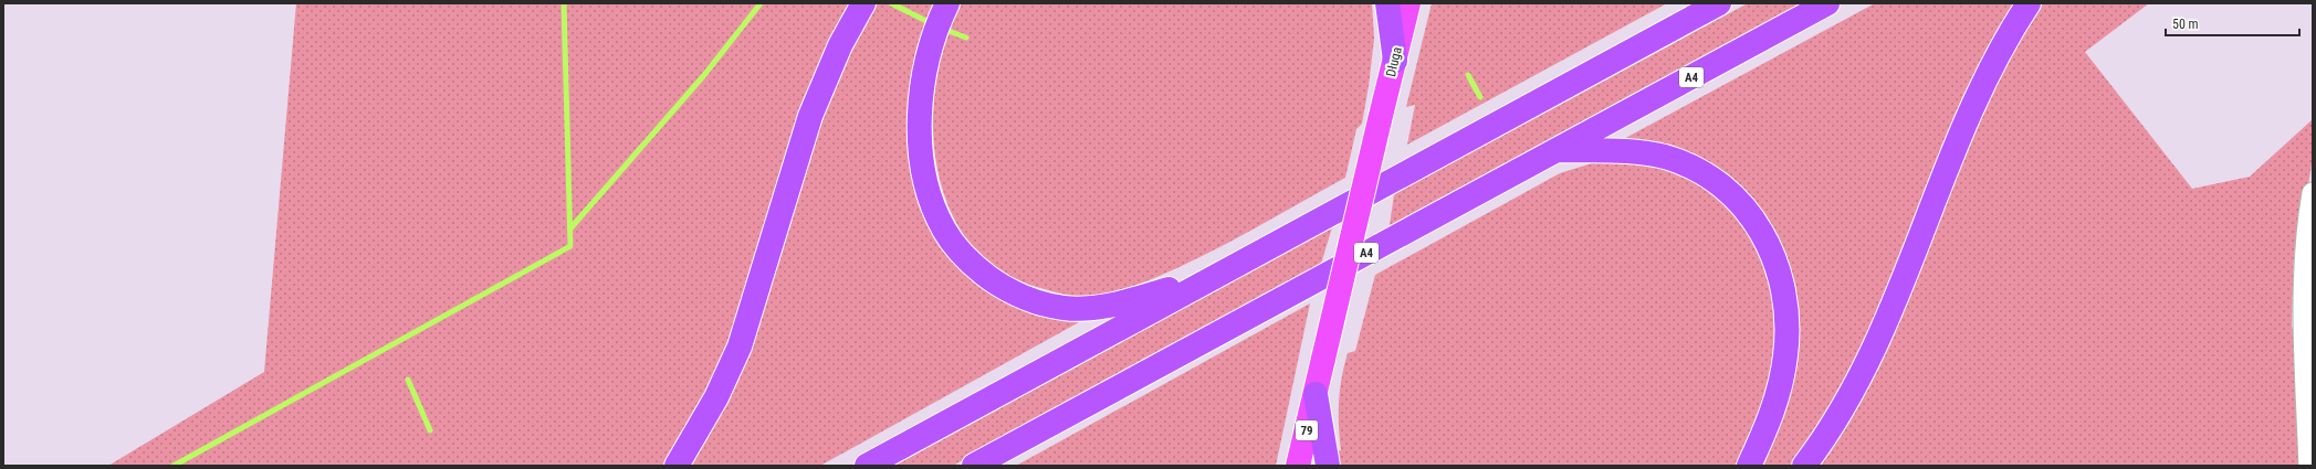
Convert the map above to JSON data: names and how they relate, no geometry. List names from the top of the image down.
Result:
{
  "streets": {
    "highway": ["A4"],
    "main road": ["Długa", "79"]
  },
  "crossings": [
    ["Długa", "79"]
  ],
  "scale_bar": "50 m"
}
